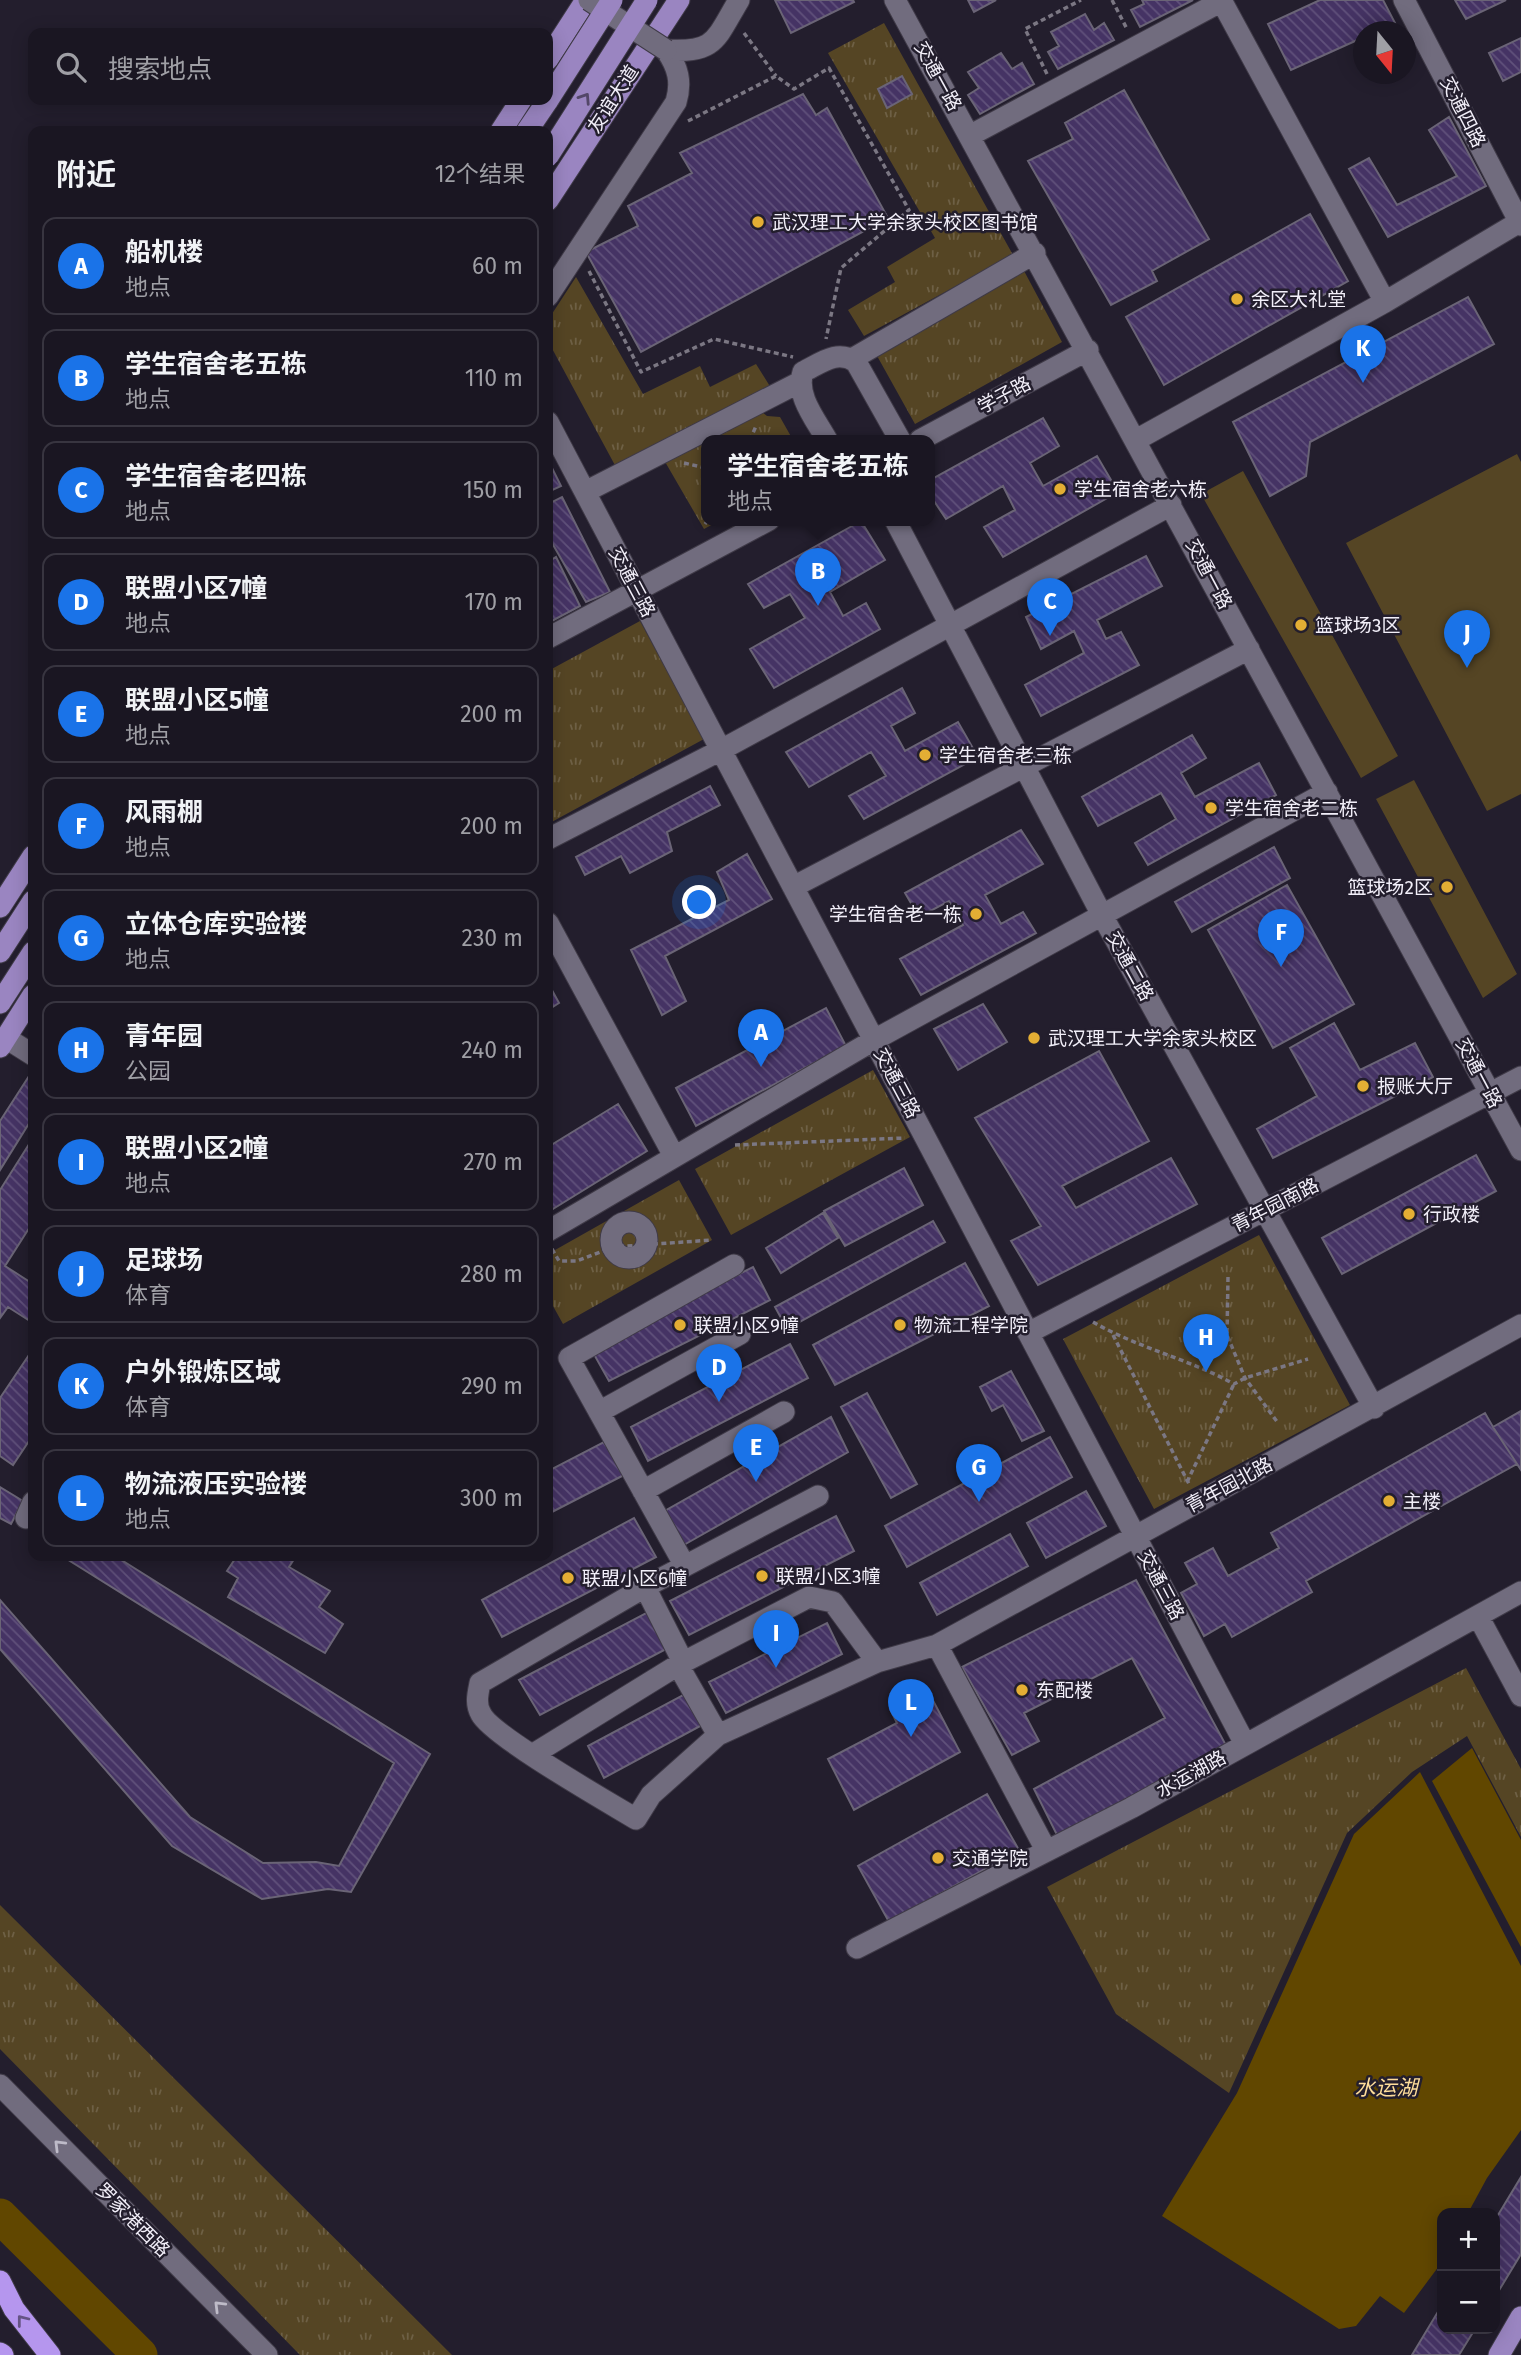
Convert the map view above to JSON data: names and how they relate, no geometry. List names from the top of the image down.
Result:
{
  "streets": {
    "main road": ["友谊大道"],
    "street": [
      "交通一路",
      "交通四路",
      "学子路",
      "交通三路",
      "交通二路",
      "青年园南路",
      "青年园北路",
      "水运湖路",
      "罗家港西路"
    ]
  },
  "crossings": [
    ["交通一路", "学子路"],
    ["交通一路", "青年园南路"],
    ["交通三路", "青年园南路"],
    ["交通三路", "青年园北路"],
    ["交通三路", "水运湖路"],
    ["交通二路", "青年园南路"],
    ["交通二路", "青年园北路"]
  ],
  "one_way": ["罗家港西路"],
  "water": ["水运湖"],
  "places": [
    "武汉理工大学余家头校区图书馆",
    "余区大礼堂",
    "学生宿舍老六栋",
    "篮球场3区",
    "学生宿舍老三栋",
    "学生宿舍老二栋",
    "篮球场2区",
    "学生宿舍老一栋",
    "武汉理工大学余家头校区",
    "报账大厅",
    "行政楼",
    "联盟小区9幢",
    "物流工程学院",
    "主楼",
    "联盟小区3幢",
    "联盟小区6幢",
    "东配楼",
    "交通学院"
  ],
  "north": "bottom",
  "page": {
    "search": "搜索地点",
    "heading": ["附近", "12个结果"],
    "list": [
      {
        "mark": "A",
        "name": "船机楼",
        "note": "地点",
        "value": "60 m"
      },
      {
        "mark": "B",
        "name": "学生宿舍老五栋",
        "note": "地点",
        "value": "110 m"
      },
      {
        "mark": "C",
        "name": "学生宿舍老四栋",
        "note": "地点",
        "value": "150 m"
      },
      {
        "mark": "D",
        "name": "联盟小区7幢",
        "note": "地点",
        "value": "170 m"
      },
      {
        "mark": "E",
        "name": "联盟小区5幢",
        "note": "地点",
        "value": "200 m"
      },
      {
        "mark": "F",
        "name": "风雨棚",
        "note": "地点",
        "value": "200 m"
      },
      {
        "mark": "G",
        "name": "立体仓库实验楼",
        "note": "地点",
        "value": "230 m"
      },
      {
        "mark": "H",
        "name": "青年园",
        "note": "公园",
        "value": "240 m"
      },
      {
        "mark": "I",
        "name": "联盟小区2幢",
        "note": "地点",
        "value": "270 m"
      },
      {
        "mark": "J",
        "name": "足球场",
        "note": "体育",
        "value": "280 m"
      },
      {
        "mark": "K",
        "name": "户外锻炼区域",
        "note": "体育",
        "value": "290 m"
      },
      {
        "mark": "L",
        "name": "物流液压实验楼",
        "note": "地点",
        "value": "300 m"
      }
    ],
    "pins": [
      "K",
      "B",
      "C",
      "J",
      "F",
      "A",
      "H",
      "D",
      "E",
      "G",
      "I",
      "L"
    ],
    "popup": ["学生宿舍老五栋", "地点"],
    "map_buttons": ["+", "−"]
  }
}
